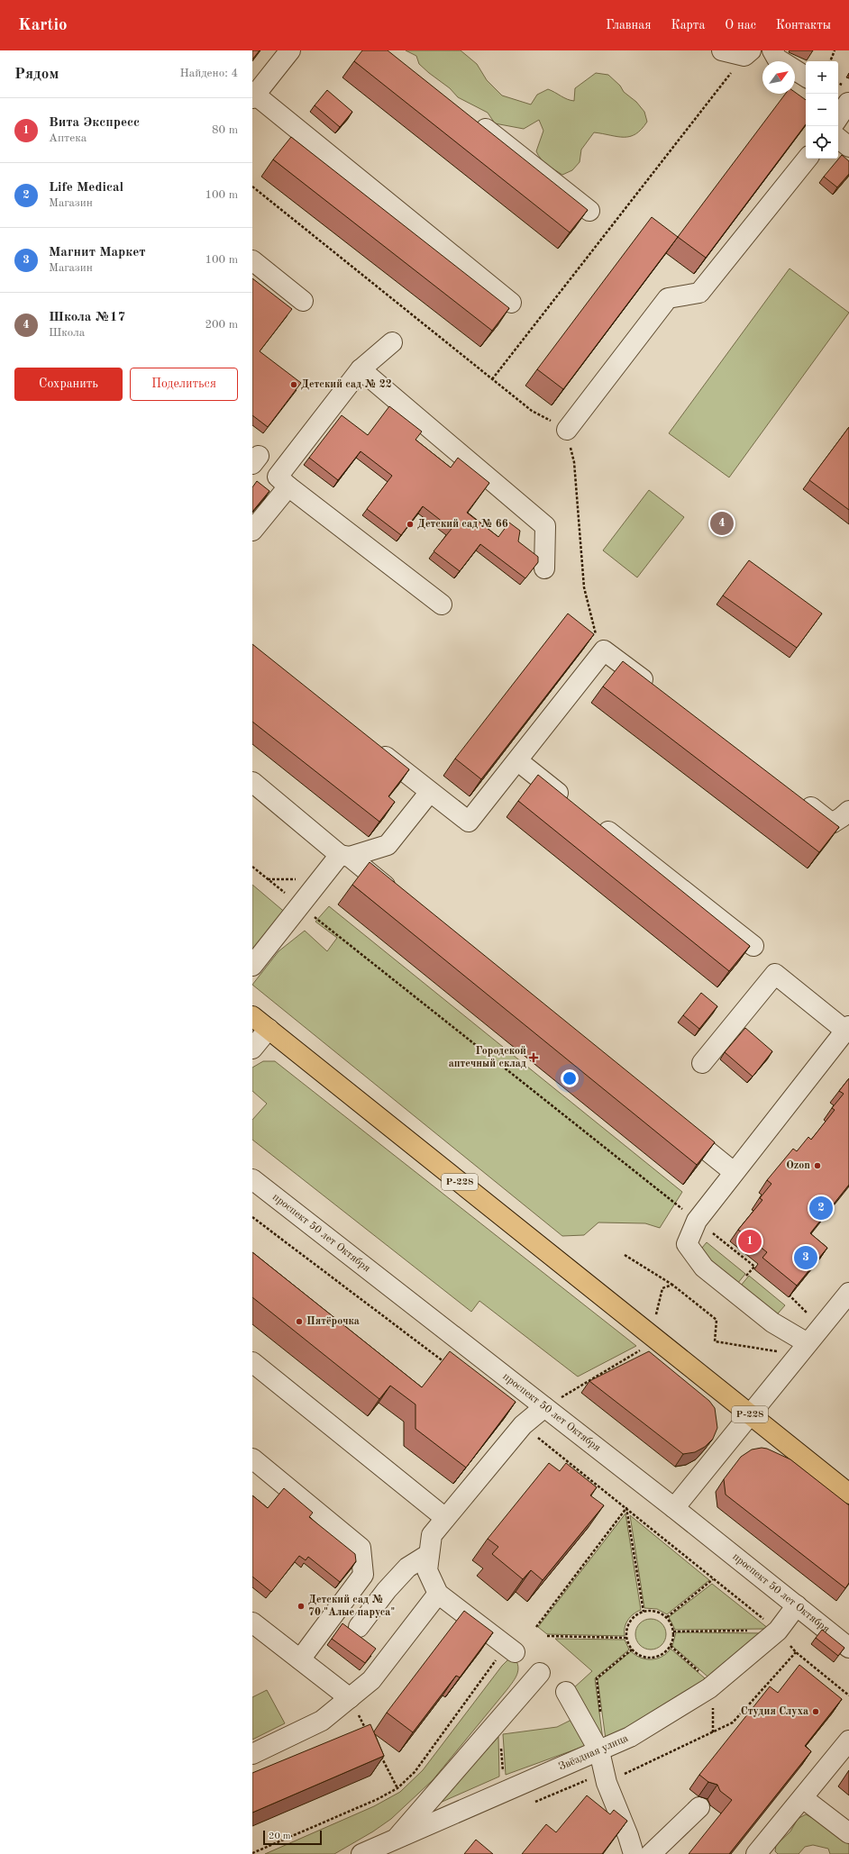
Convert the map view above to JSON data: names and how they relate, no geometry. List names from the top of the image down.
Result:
{
  "streets": {
    "main road": ["Р-228"],
    "street": ["проспект 50 лет Октября", "Звёздная улица"]
  },
  "crossings": [
    ["проспект 50 лет Октября", "Звёздная улица"]
  ],
  "places": {
    "other": [
      "Детский сад № 22",
      "Детский сад № 66",
      "Ozon",
      "Пятёрочка",
      "Детский сад № 70 \"Алые паруса\"",
      "Студия Слуха"
    ],
    "health": ["Городской аптечный склад"]
  },
  "scale_bar": "20 m",
  "north": "top right",
  "page": {
    "header": "Kartio",
    "nav": [
      "Главная",
      "Карта",
      "О нас",
      "Контакты"
    ],
    "heading": ["Рядом", "Найдено: 4"],
    "map_buttons": ["+", "−"],
    "list": [
      {
        "mark": "1",
        "name": "Вита Экспресс",
        "note": "Аптека",
        "value": "80 m"
      },
      {
        "mark": "2",
        "name": "Life Medical",
        "note": "Магазин",
        "value": "100 m"
      },
      {
        "mark": "3",
        "name": "Магнит Маркет",
        "note": "Магазин",
        "value": "100 m"
      },
      {
        "mark": "4",
        "name": "Школа №17",
        "note": "Школа",
        "value": "200 m"
      }
    ],
    "buttons": ["Сохранить", "Поделиться"],
    "pins": [
      "4",
      "2",
      "1",
      "3"
    ],
    "scale": "20 m"
  }
}
